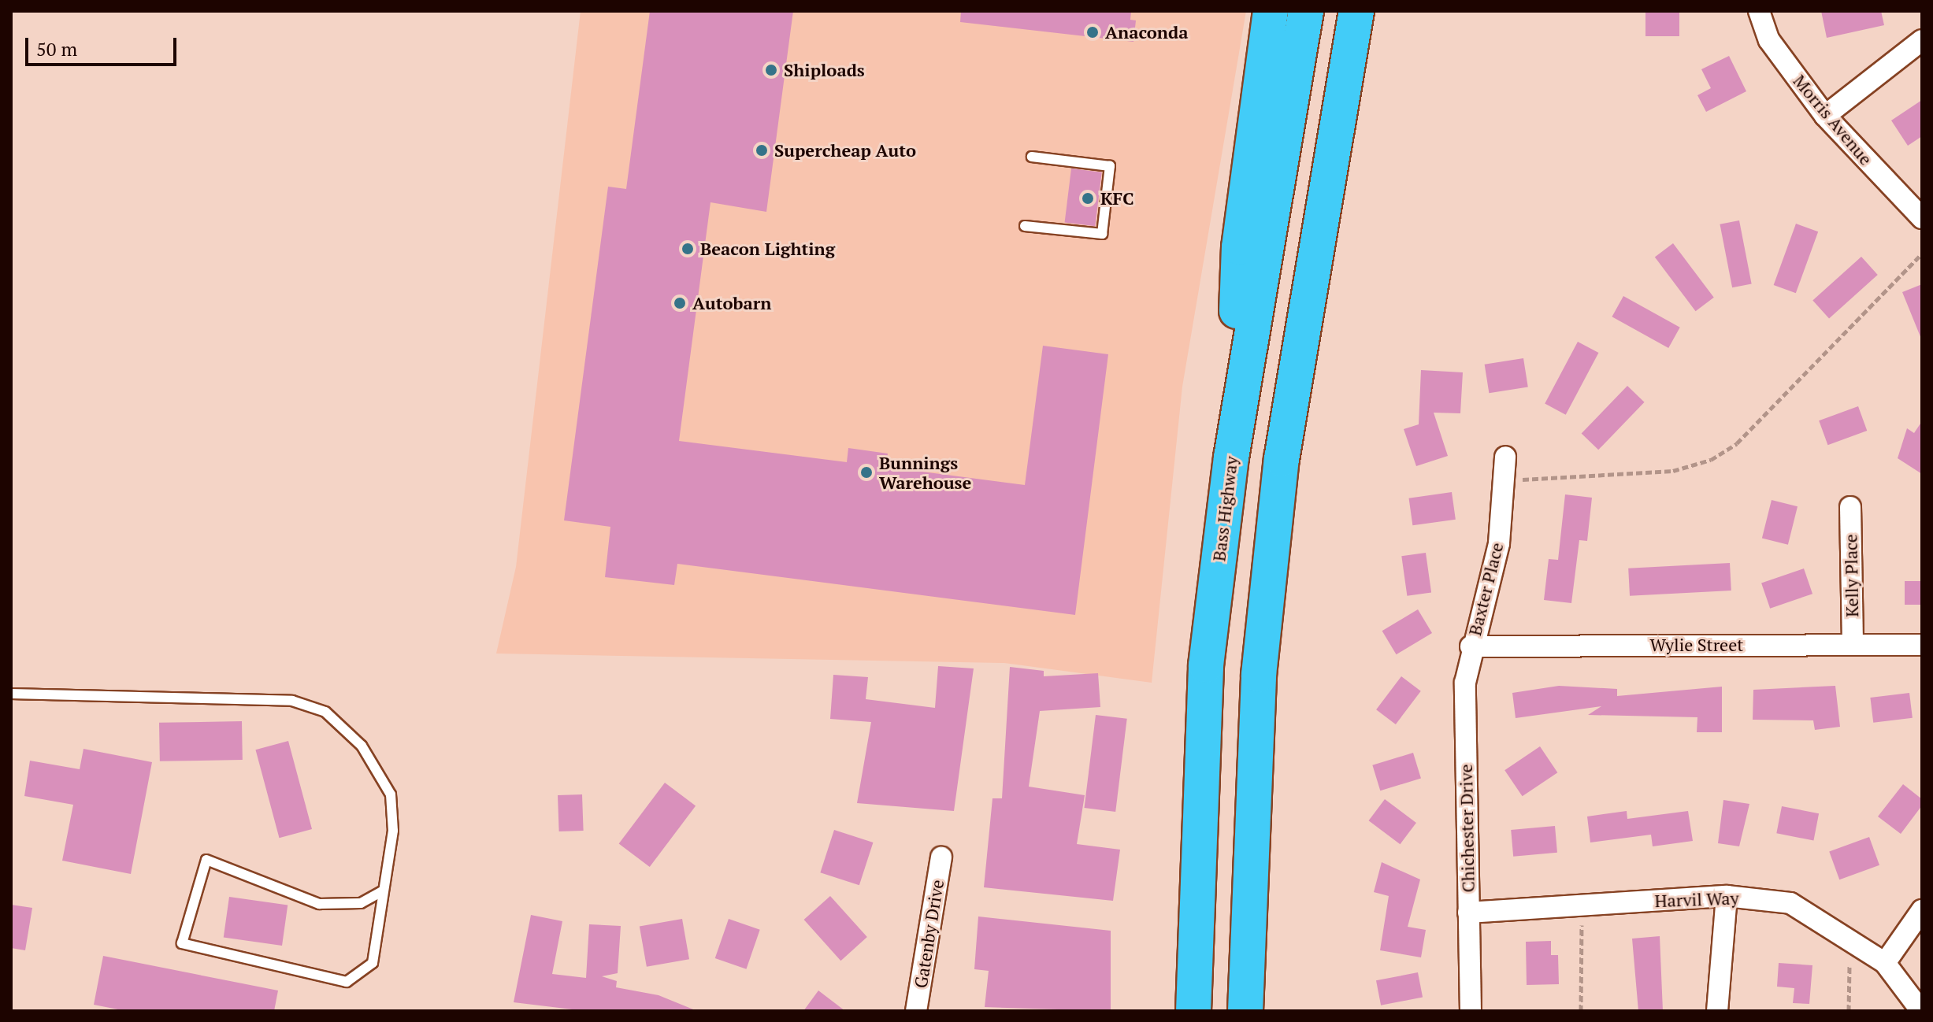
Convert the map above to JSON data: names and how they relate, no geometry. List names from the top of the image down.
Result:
{
  "streets": {
    "highway": ["Bass Highway"],
    "street": [
      "Morris Avenue",
      "Kelly Place",
      "Baxter Place",
      "Wylie Street",
      "Chichester Drive",
      "Harvil Way",
      "Gatenby Drive"
    ]
  },
  "crossings": [
    ["Kelly Place", "Wylie Street"],
    ["Baxter Place", "Wylie Street"],
    ["Baxter Place", "Chichester Drive"],
    ["Wylie Street", "Chichester Drive"],
    ["Chichester Drive", "Harvil Way"]
  ],
  "places": [
    "Anaconda",
    "Shiploads",
    "Supercheap Auto",
    "KFC",
    "Beacon Lighting",
    "Autobarn",
    "Bunnings Warehouse"
  ],
  "scale_bar": "50 m"
}
